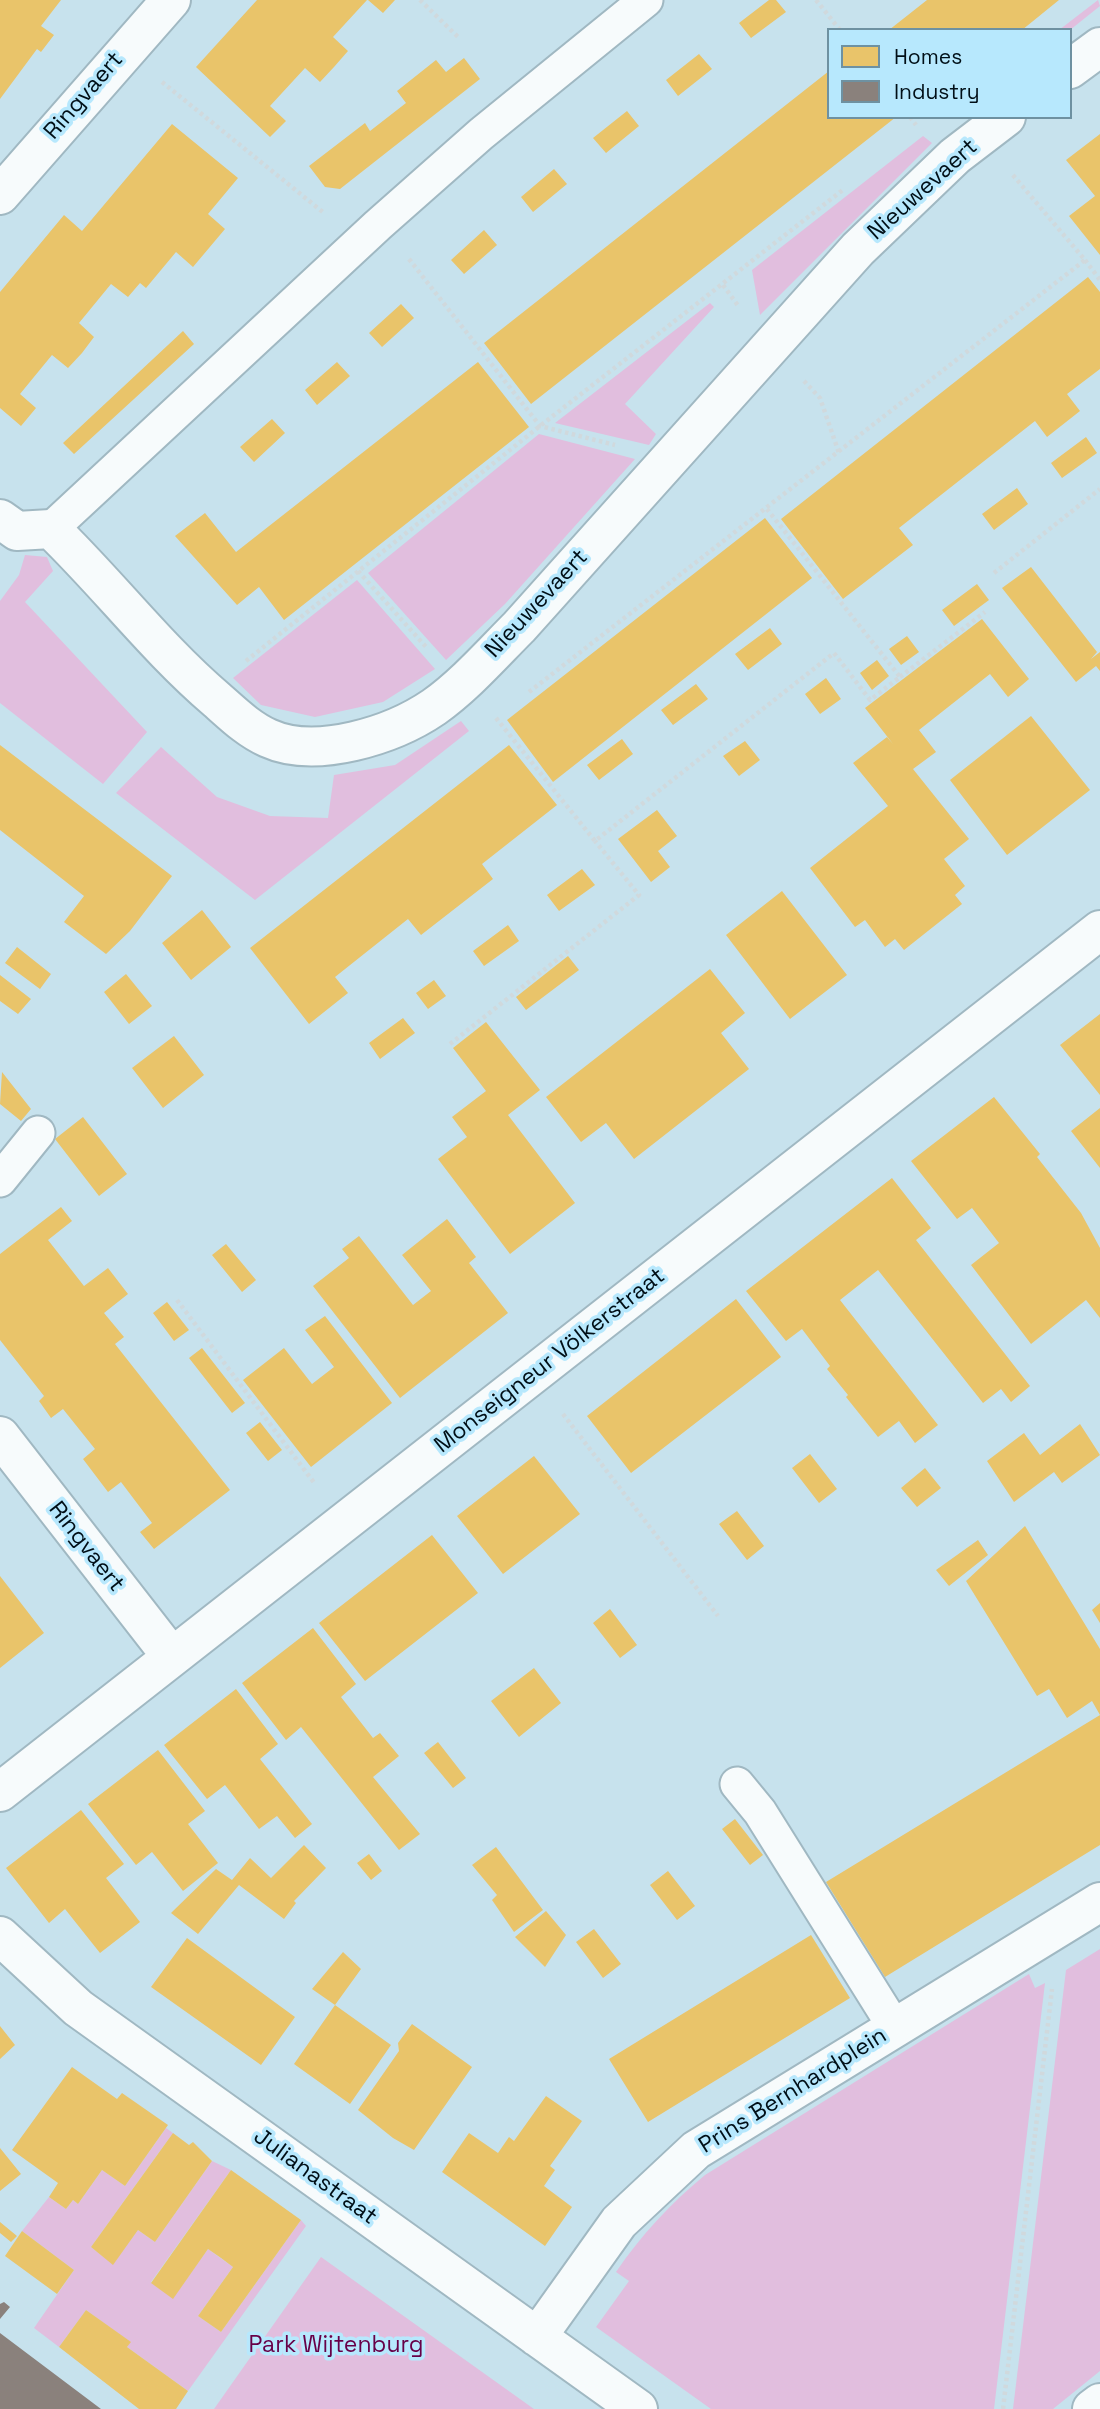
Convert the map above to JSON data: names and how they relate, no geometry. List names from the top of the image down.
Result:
{
  "streets": {
    "street": [
      "Ringvaert",
      "Nieuwevaert",
      "Monseigneur Völkerstraat",
      "Prins Bernhardplein",
      "Julianastraat"
    ]
  },
  "crossings": [
    ["Ringvaert", "Monseigneur Völkerstraat"],
    ["Prins Bernhardplein", "Julianastraat"]
  ],
  "parks": ["Park Wijtenburg"],
  "legend": ["Homes", "Industry"]
}
